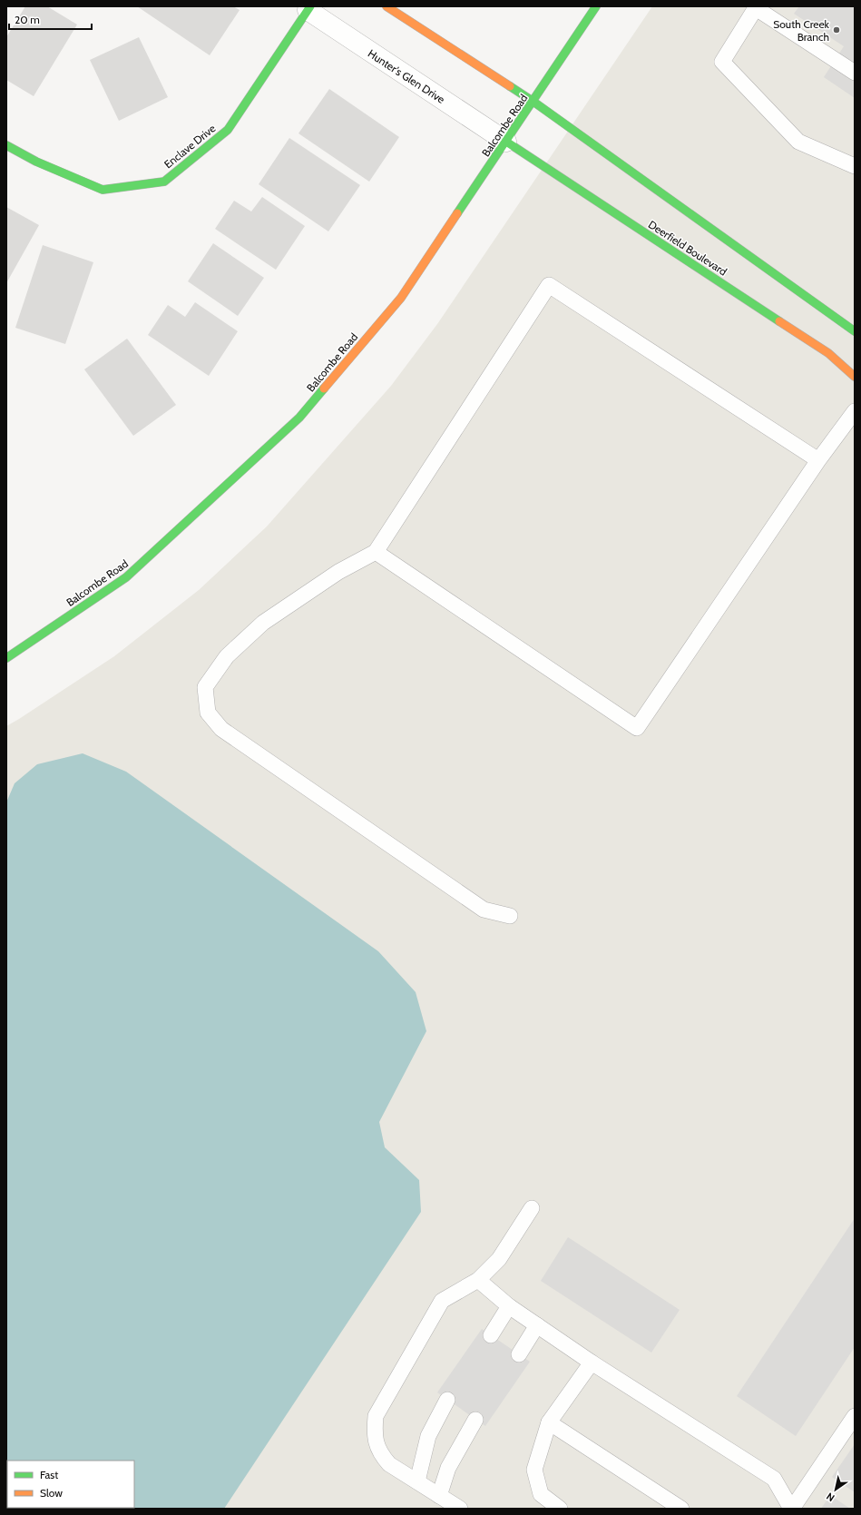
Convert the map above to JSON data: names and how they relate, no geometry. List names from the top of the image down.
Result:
{
  "streets": {
    "street": [
      "Hunter's Glen Drive",
      "Balcombe Road",
      "Enclave Drive",
      "Deerfield Boulevard"
    ]
  },
  "crossings": [
    ["Hunter's Glen Drive", "Balcombe Road"],
    ["Hunter's Glen Drive", "Enclave Drive"],
    ["Hunter's Glen Drive", "Deerfield Boulevard"],
    ["Balcombe Road", "Deerfield Boulevard"]
  ],
  "places": ["South Creek Branch"],
  "legend": ["Fast", "Slow"],
  "scale_bar": "20 m",
  "north": "bottom left"
}
